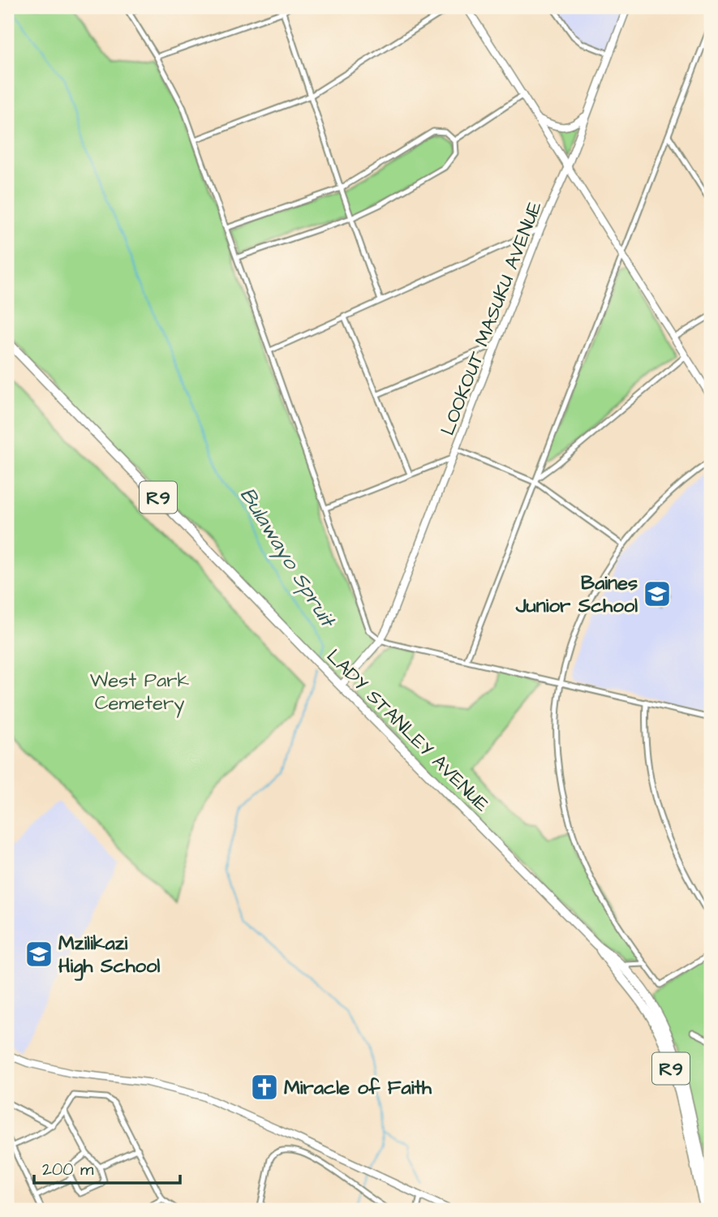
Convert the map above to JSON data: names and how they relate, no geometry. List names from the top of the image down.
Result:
{
  "streets": {
    "highway": ["R9", "LADY STANLEY AVENUE"],
    "street": ["LOOKOUT MASUKU AVENUE"]
  },
  "crossings": [
    ["LOOKOUT MASUKU AVENUE", "LADY STANLEY AVENUE"]
  ],
  "water": ["Bulawayo Spruit"],
  "parks": ["West Park Cemetery"],
  "places": {
    "school or university": ["Baines Junior School", "Mzilikazi High School"],
    "church": ["Miracle of Faith"]
  },
  "scale_bar": "200 m"
}
